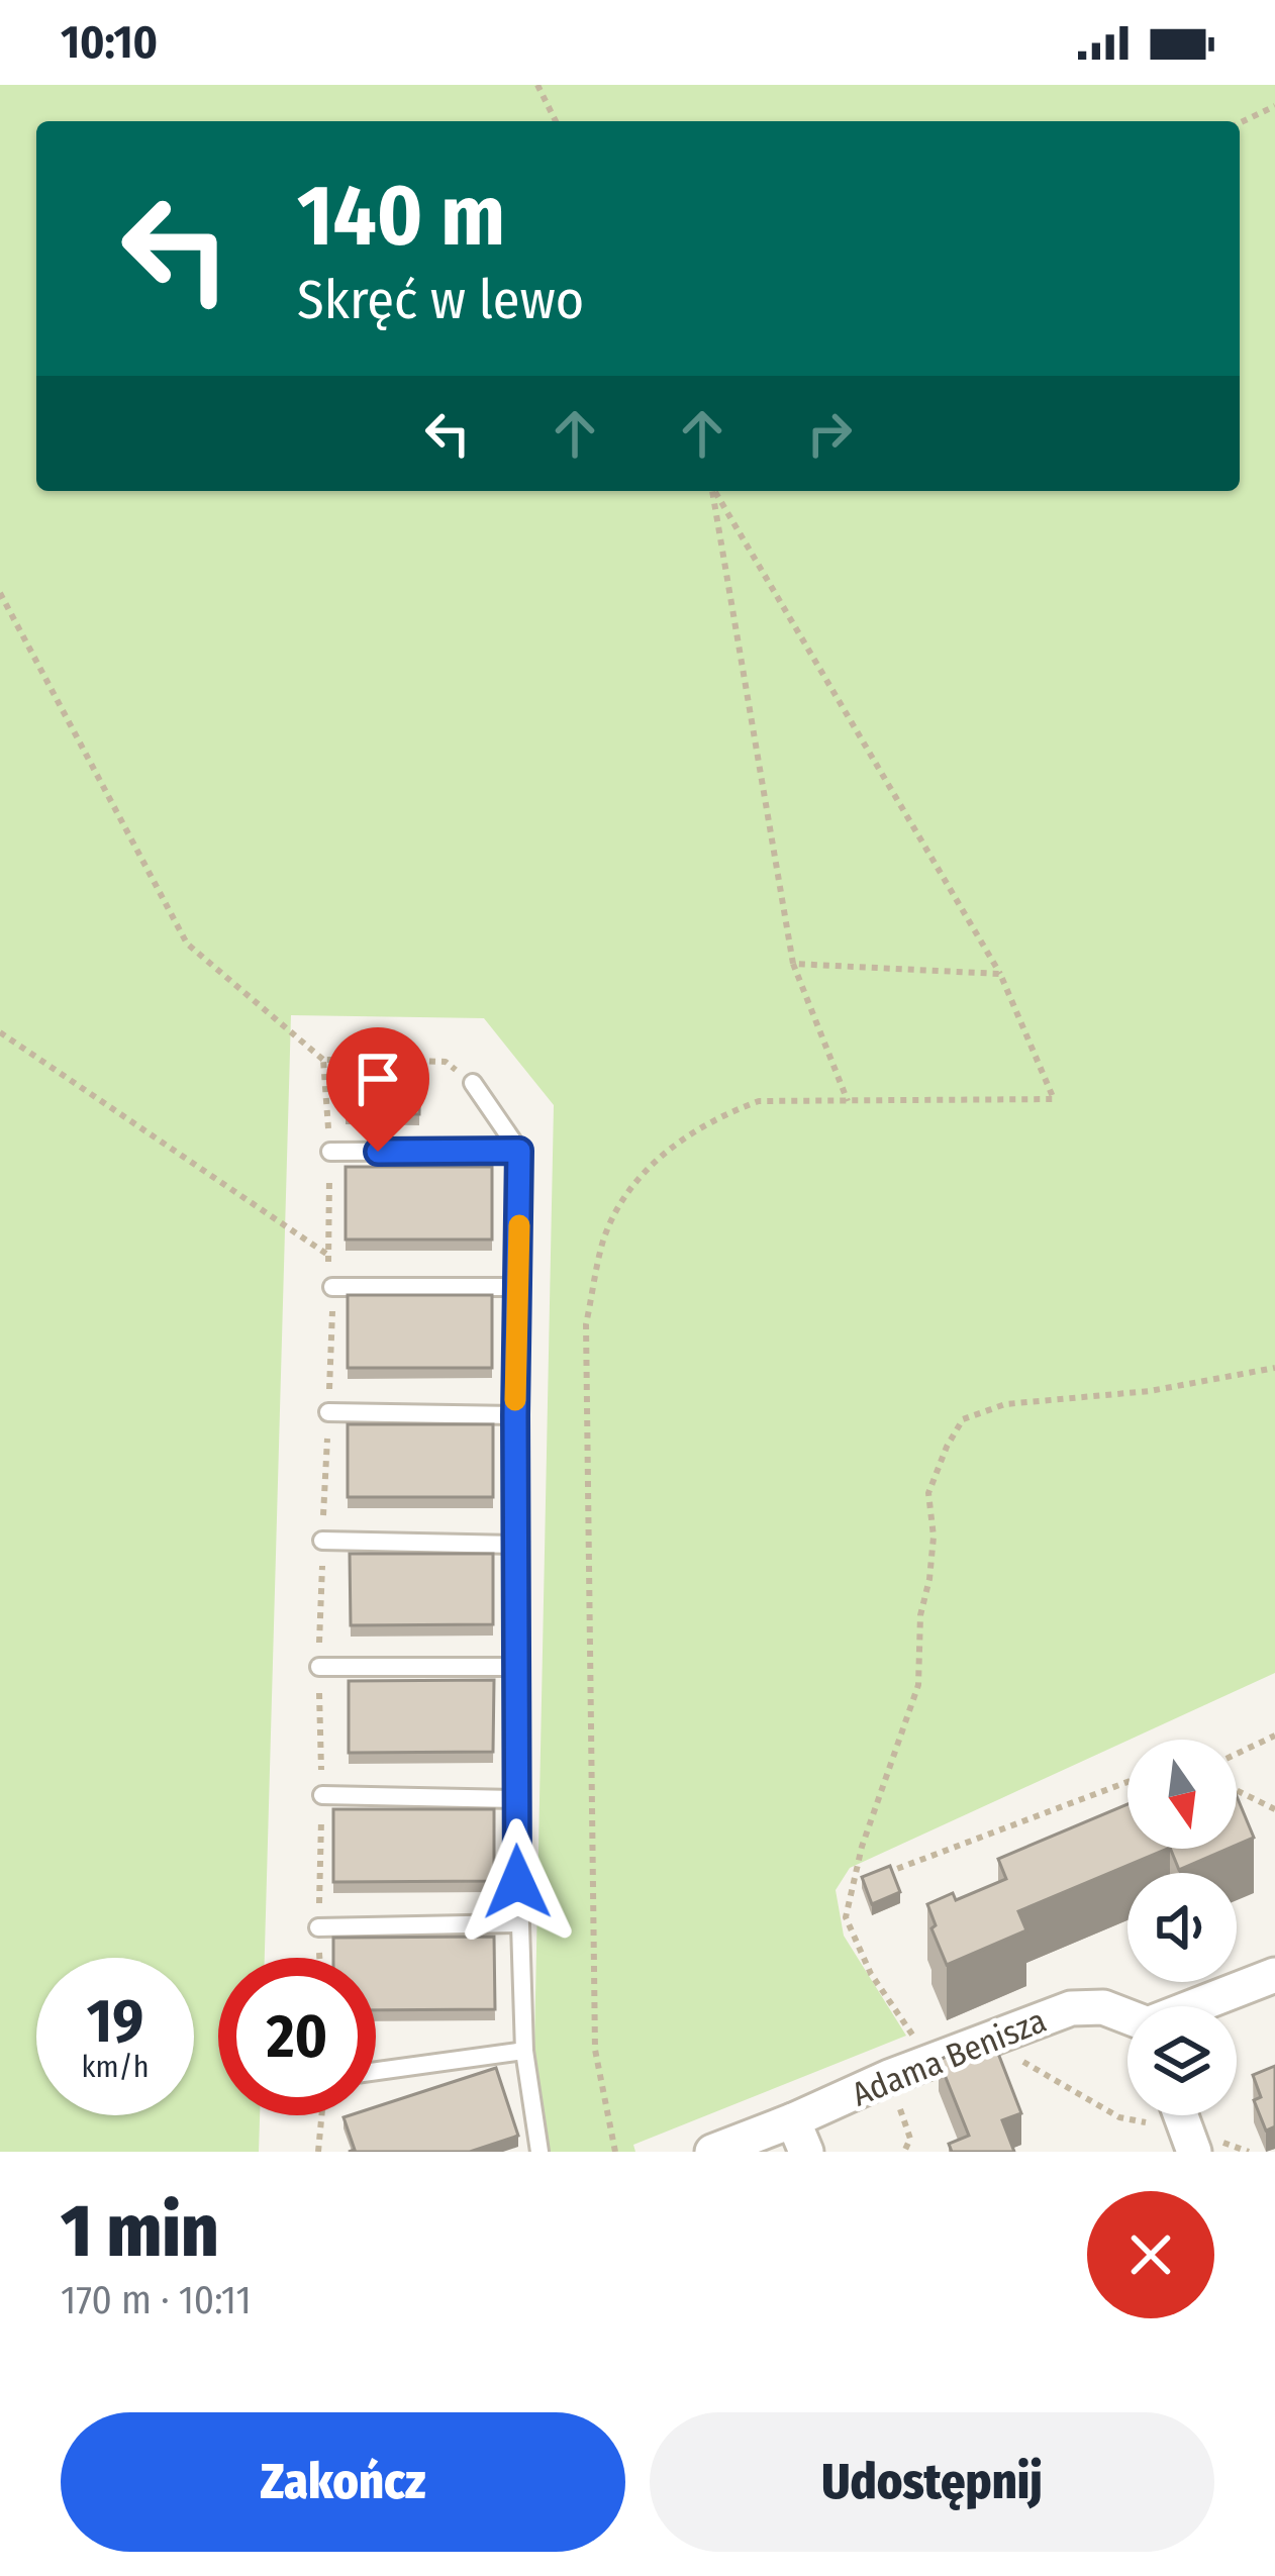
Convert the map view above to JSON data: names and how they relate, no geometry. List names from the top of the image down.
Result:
{
  "streets": {
    "street": ["Adama Benisza"]
  },
  "north": "bottom",
  "page": {
    "status": "10:10",
    "turn": ["140 m", "Skręć w lewo"],
    "speed": "19 km/h",
    "limit": "20",
    "heading": ["1 min", "170 m · 10:11"],
    "buttons": ["Zakończ", "Udostępnij"]
  }
}
